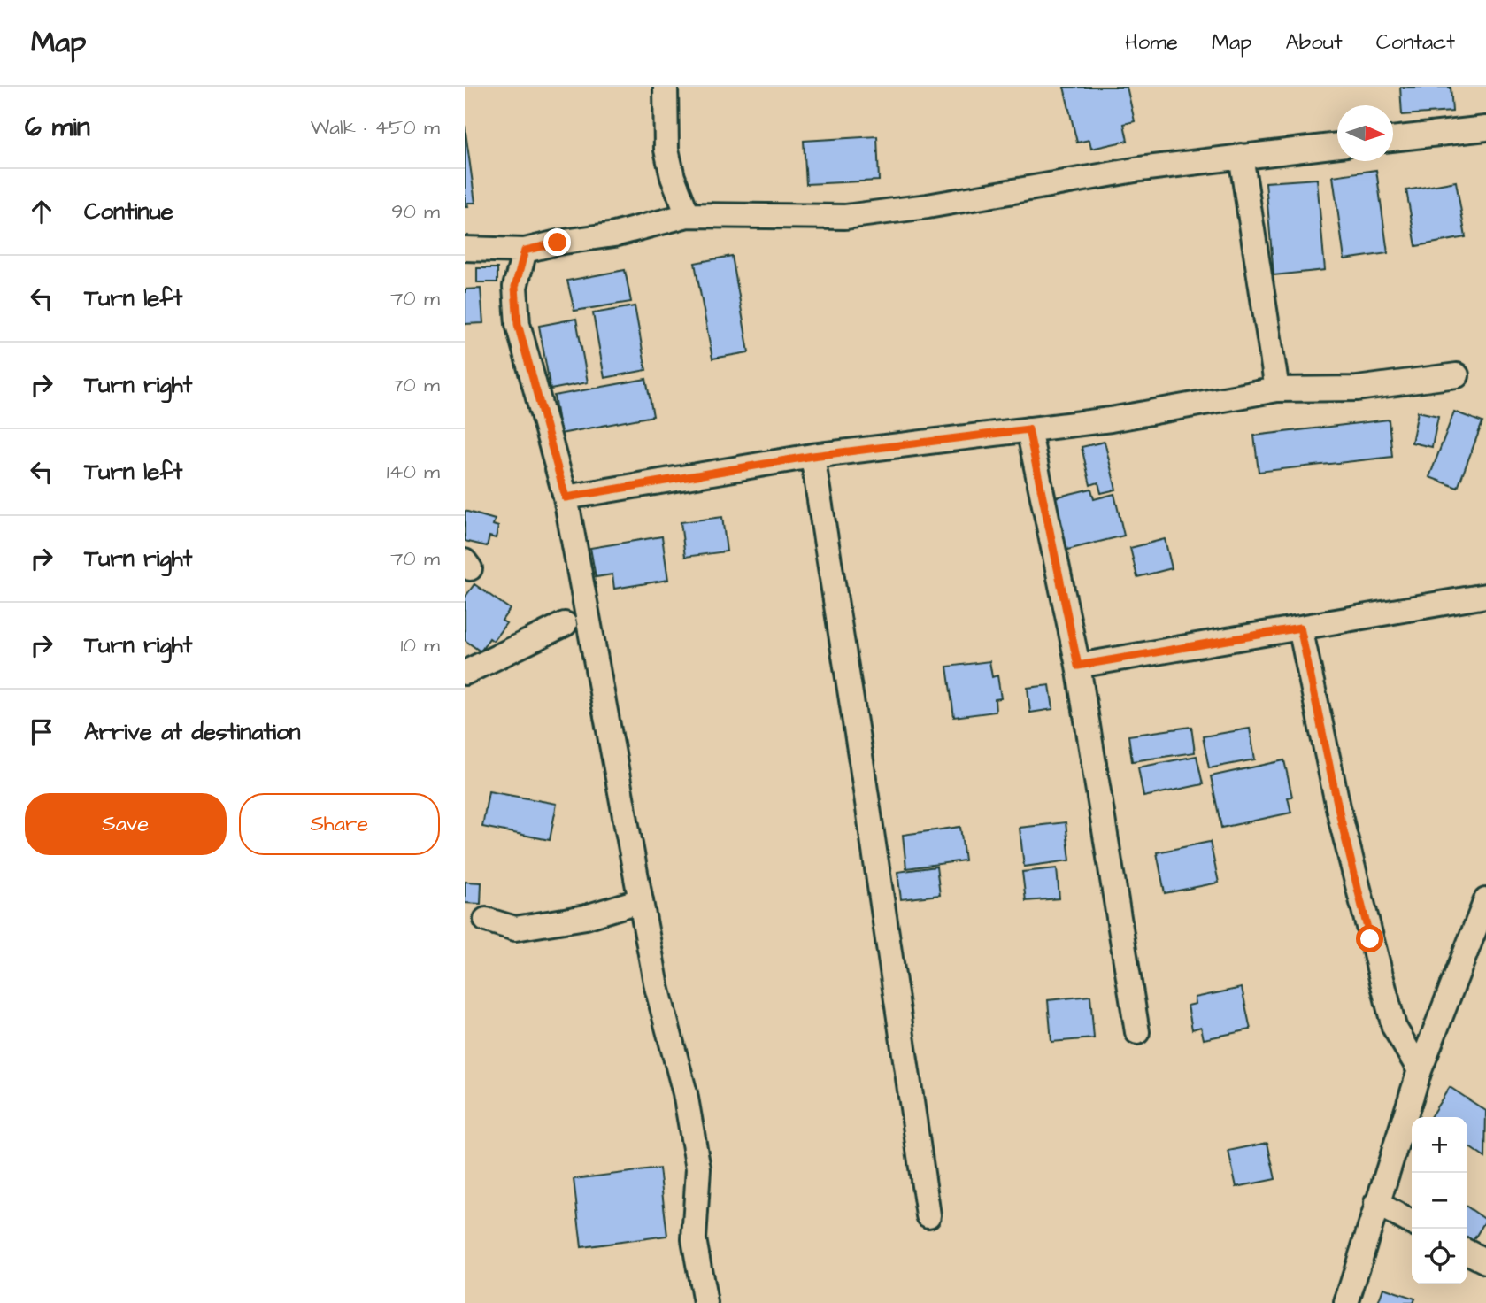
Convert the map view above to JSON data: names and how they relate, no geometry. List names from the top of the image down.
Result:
{
  "north": "right",
  "page": {
    "header": "Map",
    "nav": [
      "Home",
      "Map",
      "About",
      "Contact"
    ],
    "heading": ["6 min", "Walk · 450 m"],
    "list": [
      ["Continue", "90 m"],
      ["Turn left", "70 m"],
      ["Turn right", "70 m"],
      ["Turn left", "140 m"],
      ["Turn right", "70 m"],
      ["Turn right", "10 m"],
      "Arrive at destination"
    ],
    "buttons": ["Save", "Share"],
    "map_buttons": ["+", "−"]
  }
}
